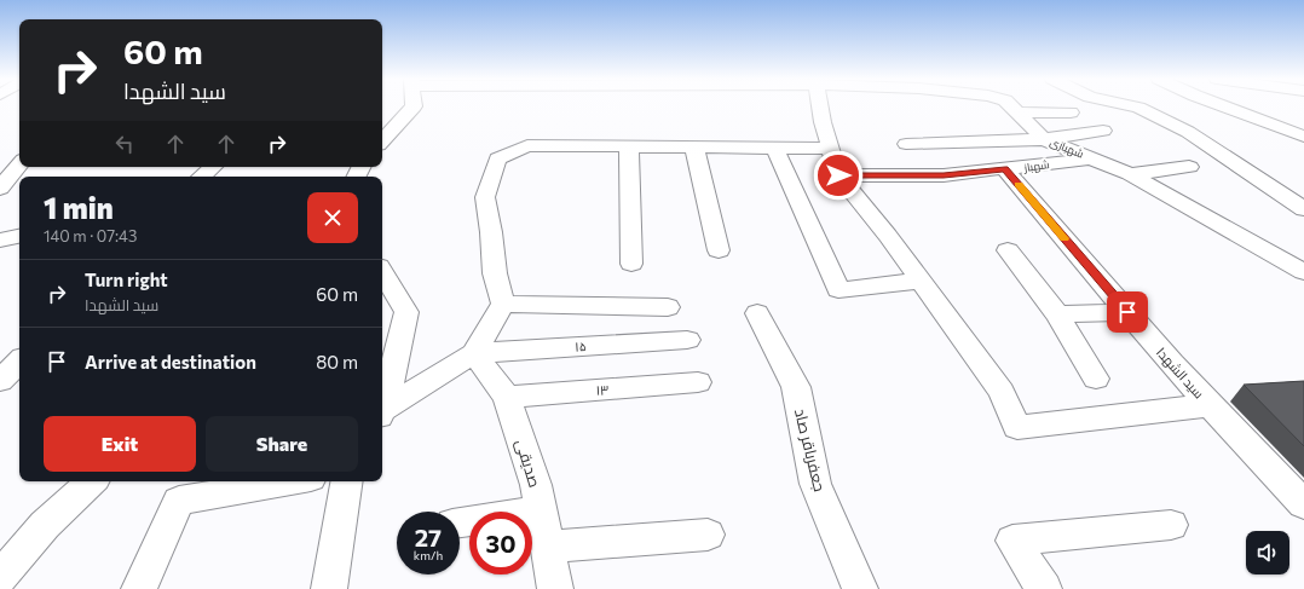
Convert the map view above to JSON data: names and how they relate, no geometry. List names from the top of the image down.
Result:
{
  "streets": {
    "street": [
      "شهبازی",
      "شهباز",
      "۱۵",
      "سید الشهدا",
      "۱۳",
      "جعفرباقر صاد",
      "صدیقی"
    ]
  },
  "crossings": [
    ["شهبازی", "شهباز"],
    ["شهباز", "سید الشهدا"],
    ["۱۵", "صدیقی"],
    ["۱۳", "صدیقی"]
  ],
  "page": {
    "turn": ["60 m", "سید الشهدا"],
    "heading": ["1 min", "140 m · 07:43"],
    "list": [
      {
        "name": "Turn right",
        "note": "سید الشهدا",
        "value": "60 m"
      },
      {
        "name": "Arrive at destination",
        "value": "80 m"
      }
    ],
    "buttons": ["Exit", "Share"],
    "speed": "27 km/h",
    "limit": "30"
  }
}
